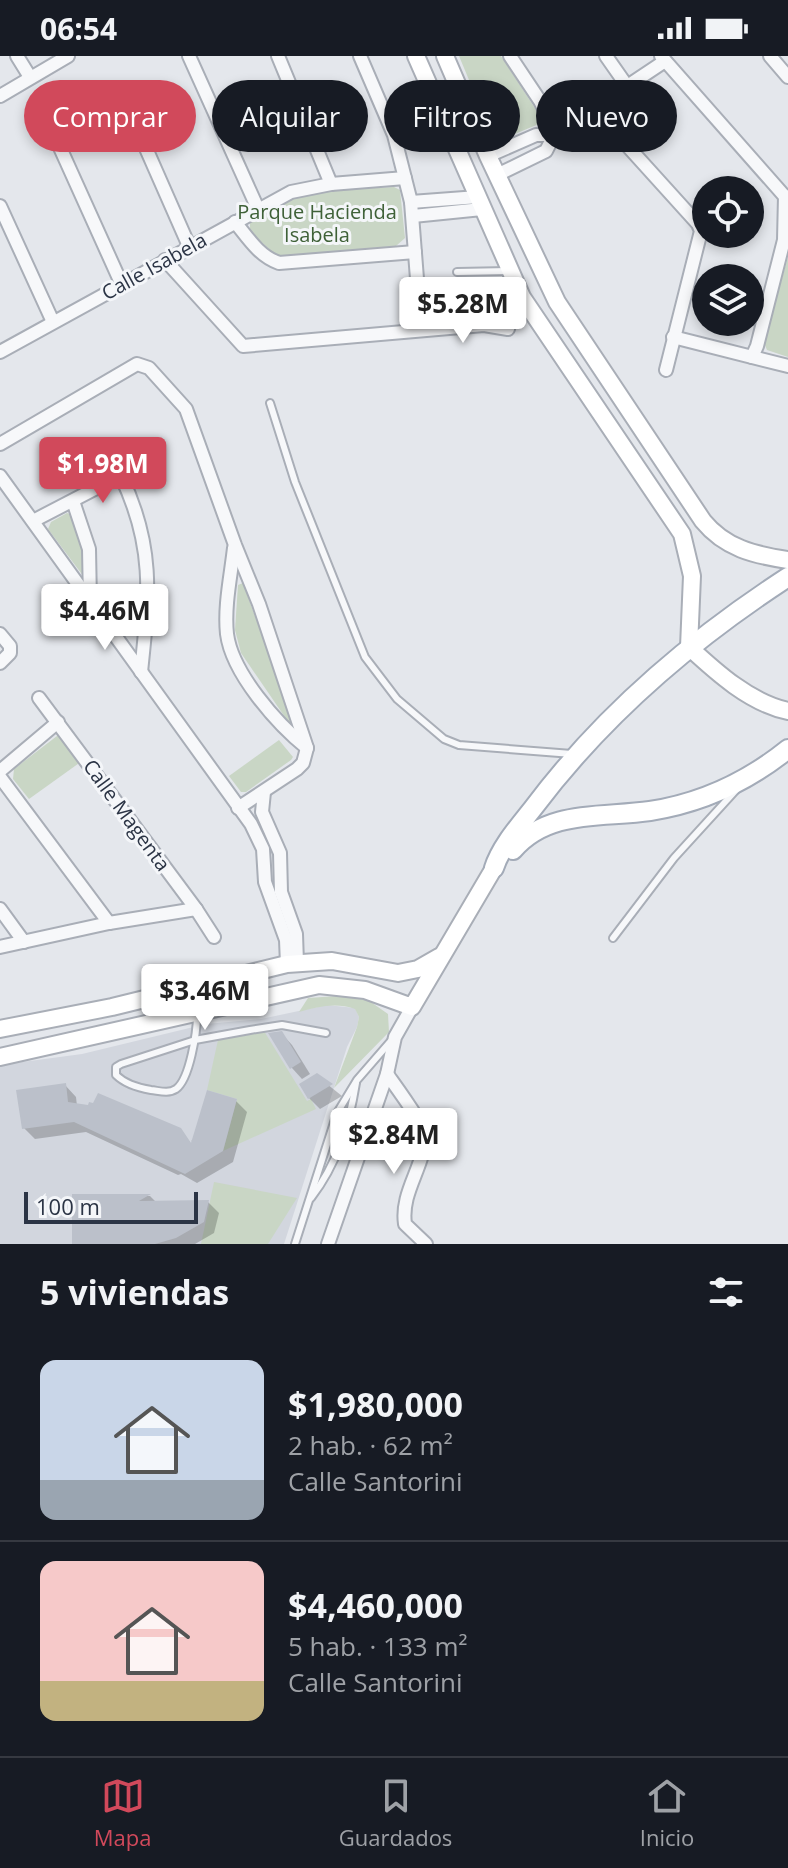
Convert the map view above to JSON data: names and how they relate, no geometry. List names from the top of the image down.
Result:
{
  "streets": {
    "street": ["Calle Isabela", "Calle Magenta"]
  },
  "parks": ["Parque Hacienda Isabela"],
  "scale_bar": "100 m",
  "page": {
    "status": "06:54",
    "chip": [
      "Comprar",
      "Alquilar",
      "Filtros",
      "Nuevo"
    ],
    "price": [
      "$5.28M",
      "$1.98M",
      "$4.46M",
      "$3.46M",
      "$2.84M"
    ],
    "scale": "100 m",
    "heading": "5 viviendas",
    "list": [
      {
        "name": "$1,980,000",
        "note": "2 hab. · 62 m² · Calle Santorini"
      },
      {
        "name": "$4,460,000",
        "note": "5 hab. · 133 m² · Calle Santorini"
      }
    ],
    "tabs": ["Mapa", "Guardados", "Inicio"]
  }
}
